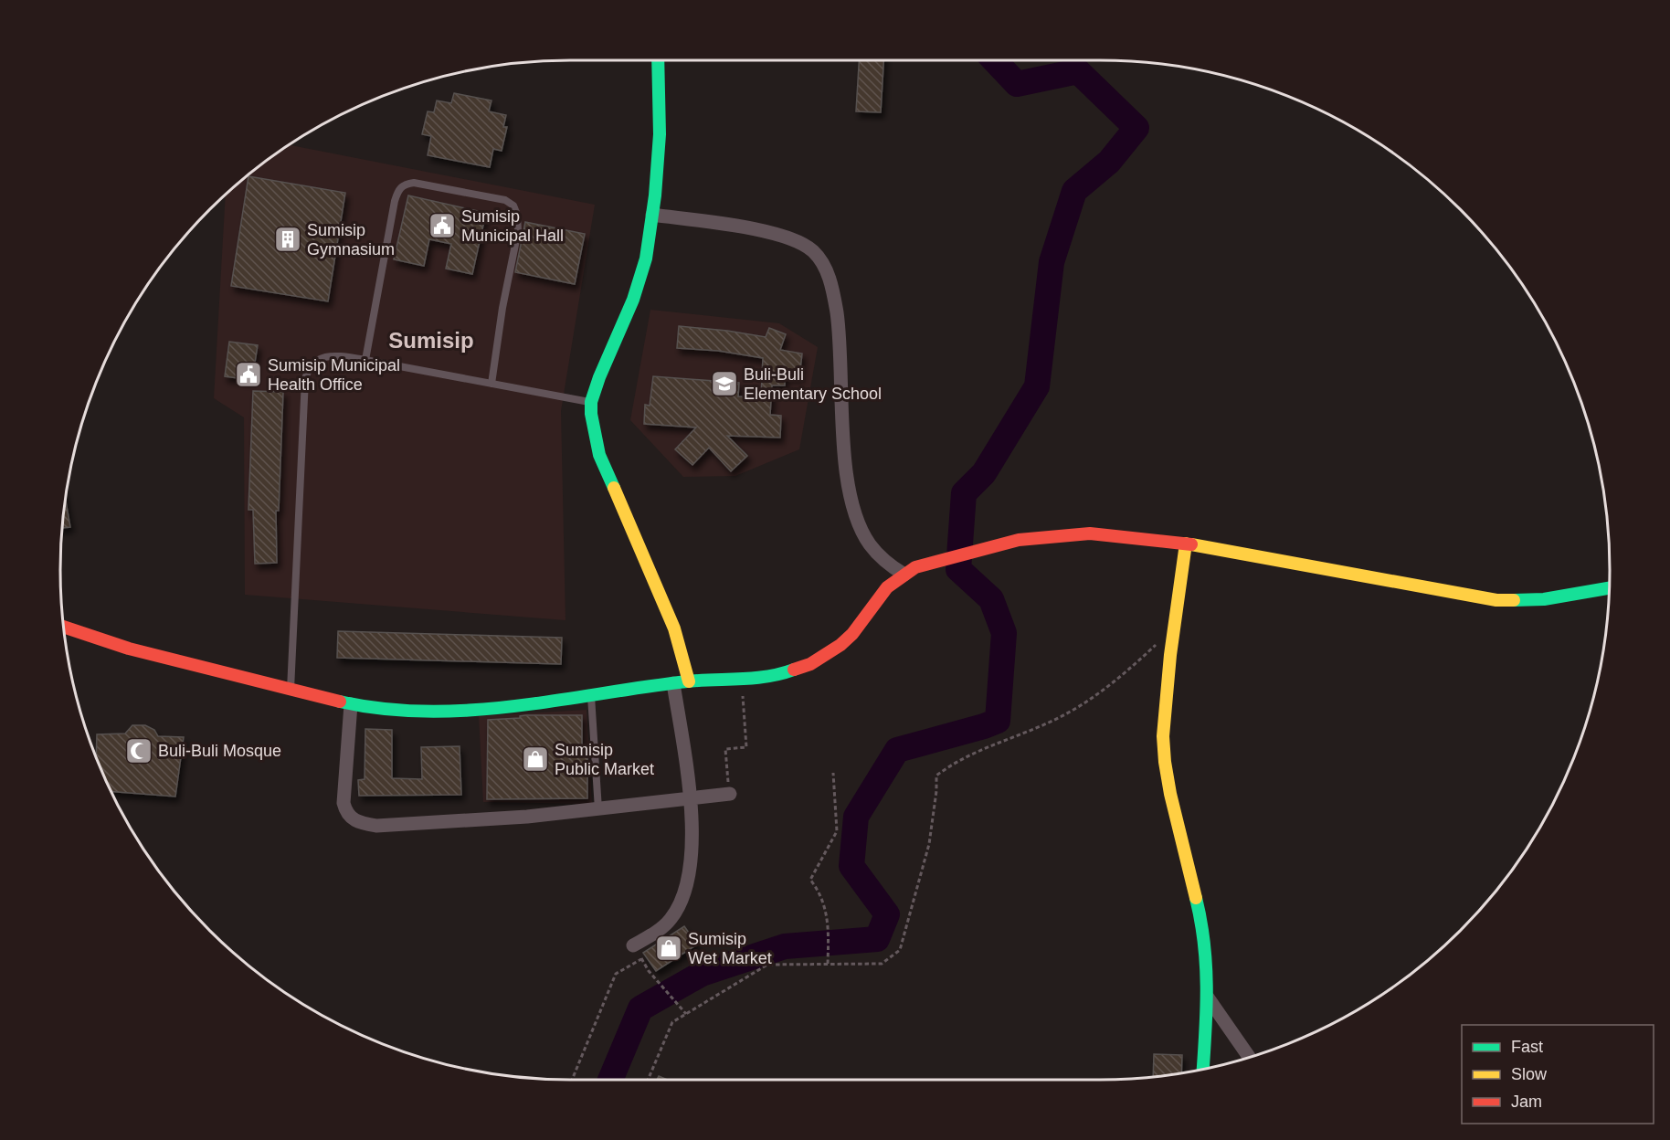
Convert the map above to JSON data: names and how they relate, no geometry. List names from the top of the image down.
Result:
{
  "districts": ["Sumisip"],
  "places": {
    "public building": ["Sumisip Municipal Hall", "Sumisip Municipal Health Office"],
    "building": ["Sumisip Gymnasium"],
    "school or university": ["Buli-Buli Elementary School"],
    "mosque": ["Buli-Buli Mosque"],
    "shop": ["Sumisip Public Market", "Sumisip Wet Market"]
  },
  "legend": ["Fast", "Slow", "Jam"]
}
